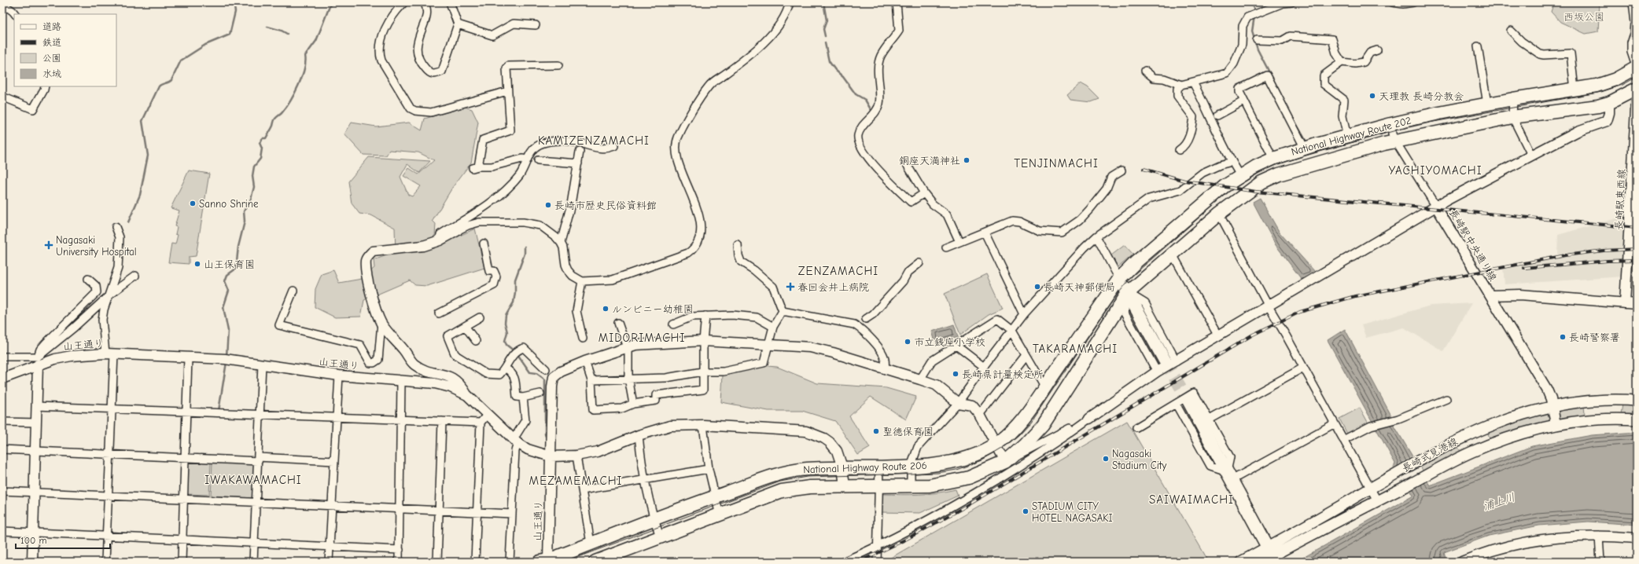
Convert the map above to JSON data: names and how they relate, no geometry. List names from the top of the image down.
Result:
{
  "streets": {
    "highway": ["National Highway Route 202", "National Highway Route 206"],
    "main road": ["長崎式見港線"],
    "street": ["長崎駅東西線", "長崎駅中央通り線", "山王通り"]
  },
  "crossings": [
    ["National Highway Route 202", "National Highway Route 206"],
    ["長崎駅中央通り線", "長崎式見港線"],
    ["山王通り", "National Highway Route 206"]
  ],
  "districts": [
    "KAMIZENZAMACHI",
    "TENJINMACHI",
    "YACHIYOMACHI",
    "ZENZAMACHI",
    "MIDORIMACHI",
    "TAKARAMACHI",
    "IWAKAWAMACHI",
    "MEZAMEMACHI",
    "SAIWAIMACHI"
  ],
  "water": ["浦上川"],
  "parks": ["西坂公園"],
  "places": {
    "other": [
      "天理教 長崎分教会",
      "銅座天満神社",
      "Sanno Shrine",
      "長崎市歴史民俗資料館",
      "山王保育園",
      "長崎天神郵便局",
      "ルンビニー幼稚園",
      "長崎警察署",
      "市立銭座小学校",
      "長崎県計量検定所",
      "聖徳保育園",
      "Nagasaki Stadium City",
      "STADIUM CITY HOTEL NAGASAKI"
    ],
    "health": ["Nagasaki University Hospital", "春回会井上病院"]
  },
  "legend": [
    "道路",
    "鉄道",
    "公園",
    "水域"
  ],
  "scale_bar": "100 m"
}
